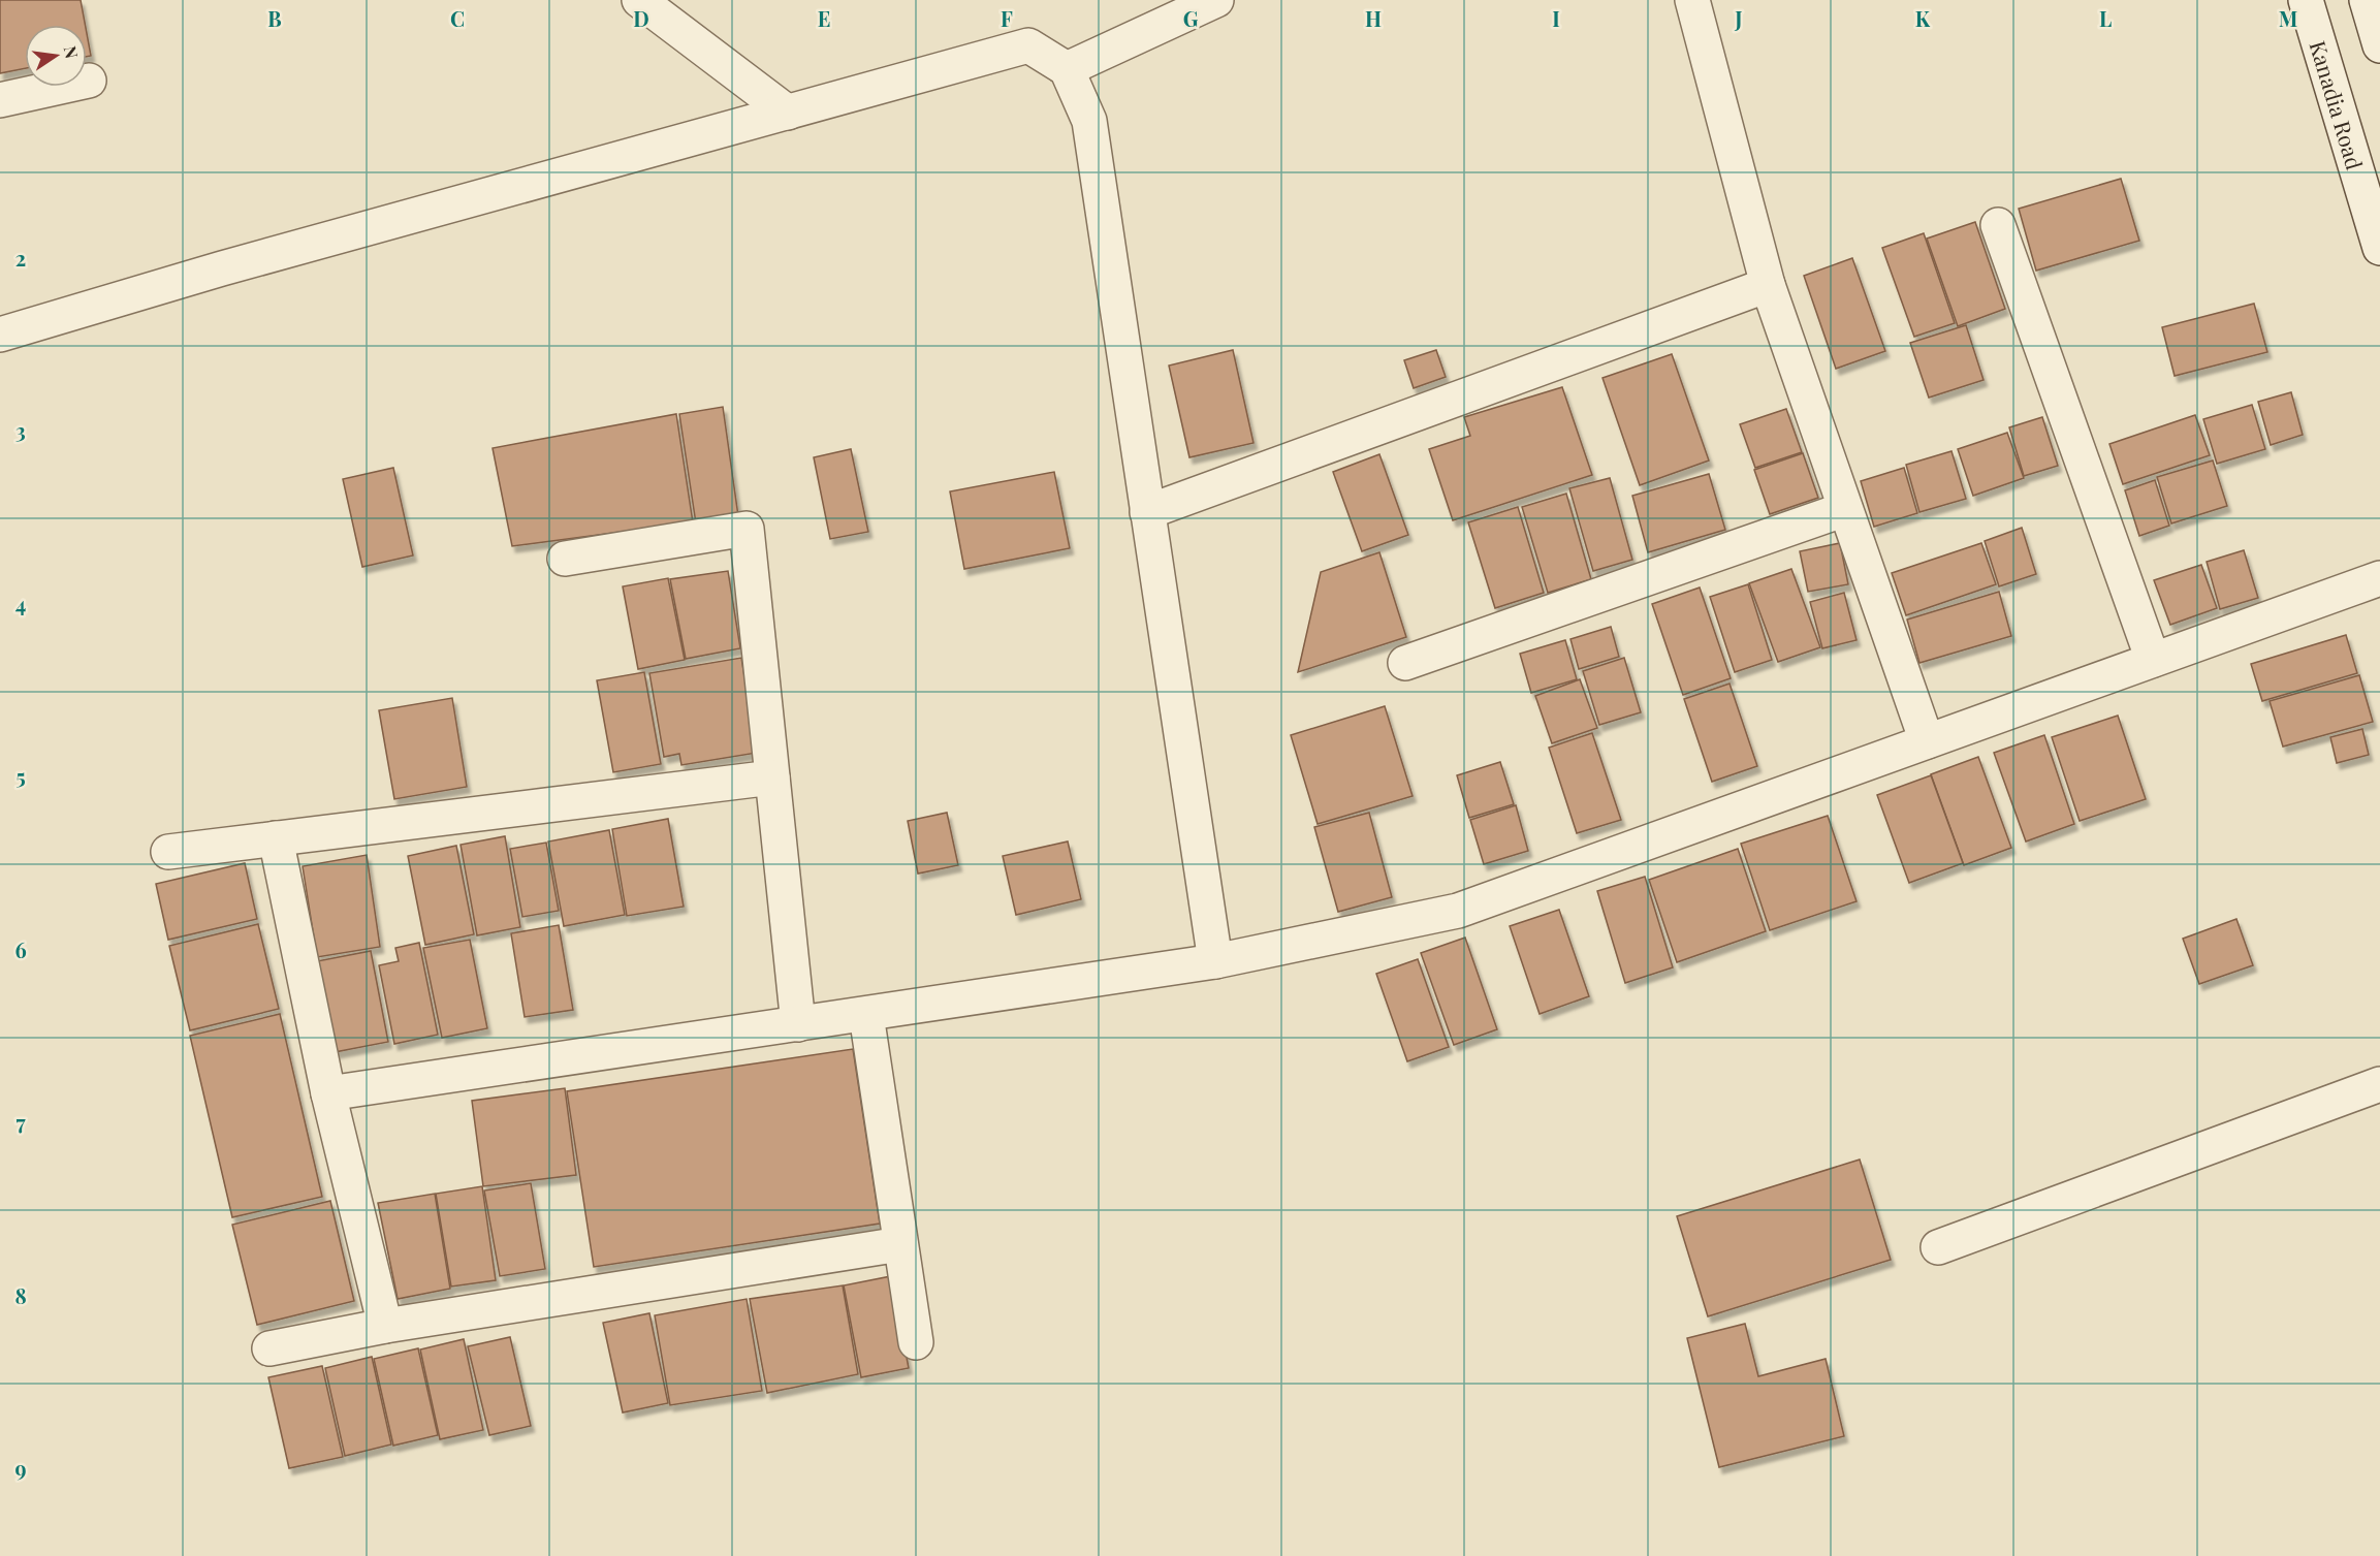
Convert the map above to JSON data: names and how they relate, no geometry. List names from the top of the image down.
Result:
{
  "streets": {
    "street": ["Kanadia Road"]
  },
  "north": "right",
  "grid": {
    "columns": [
      "B",
      "C",
      "D",
      "E",
      "F",
      "G",
      "H",
      "I",
      "J",
      "K",
      "L",
      "M"
    ],
    "rows": [
      "2",
      "3",
      "4",
      "5",
      "6",
      "7",
      "8",
      "9"
    ]
  }
}
